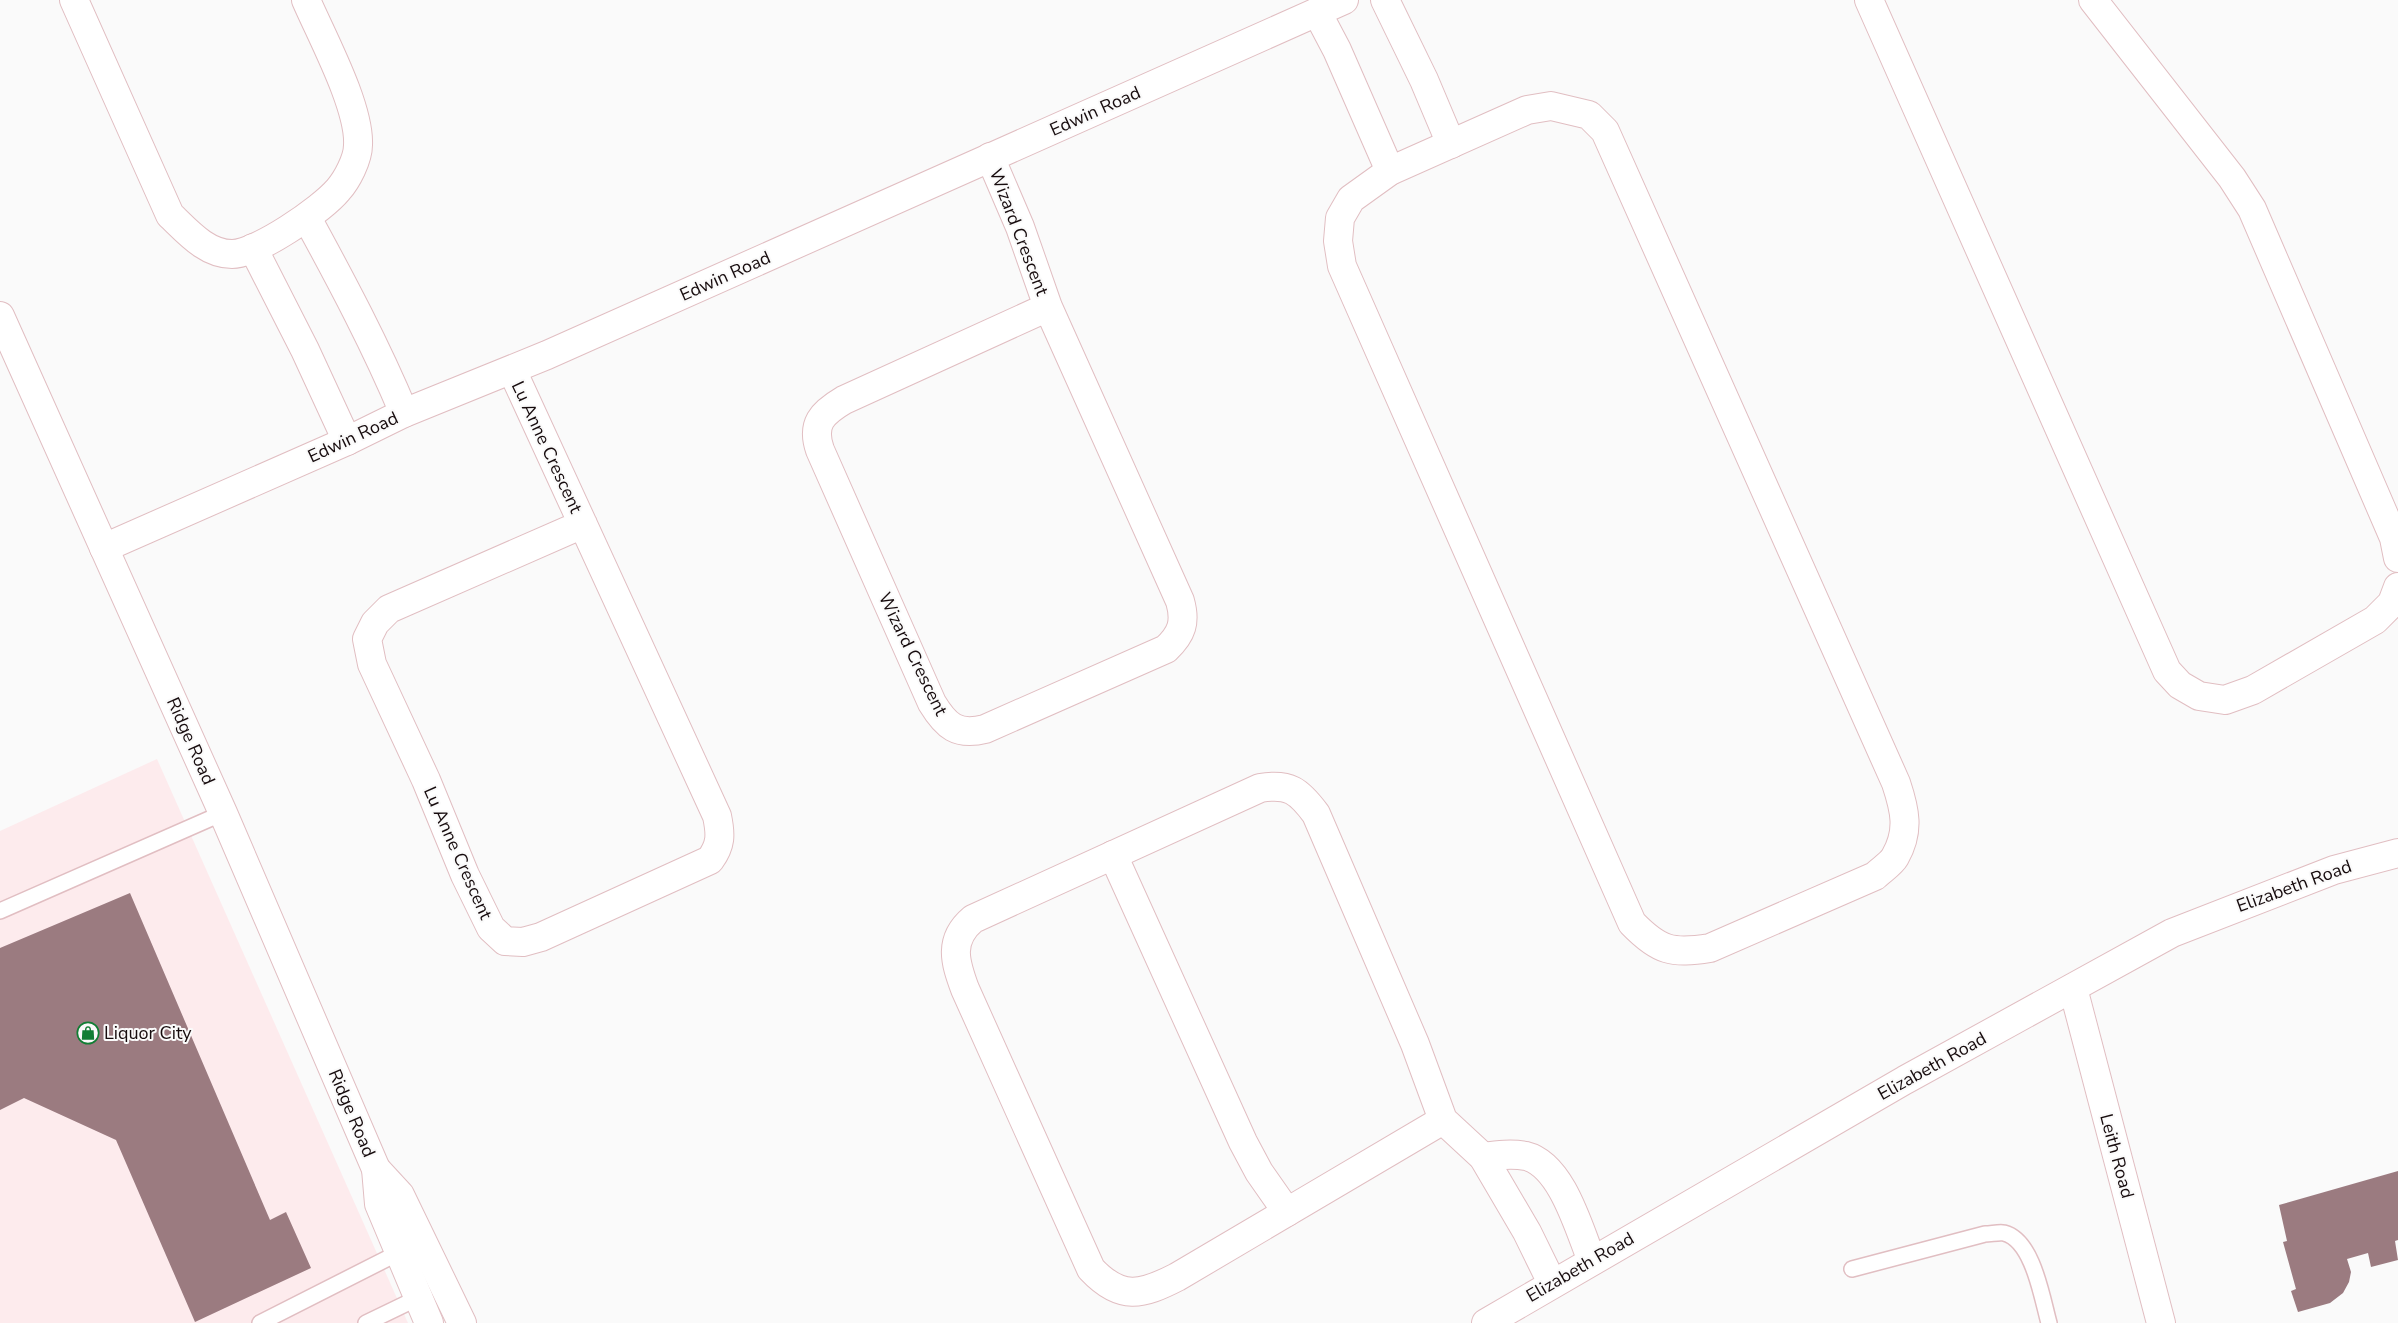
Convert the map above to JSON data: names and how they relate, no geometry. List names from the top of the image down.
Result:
{
  "streets": {
    "street": [
      "Edwin Road",
      "Wizard Crescent",
      "Lu Anne Crescent",
      "Ridge Road",
      "Elizabeth Road",
      "Leith Road"
    ]
  },
  "crossings": [
    ["Edwin Road", "Wizard Crescent"],
    ["Edwin Road", "Lu Anne Crescent"],
    ["Edwin Road", "Ridge Road"],
    ["Elizabeth Road", "Leith Road"]
  ],
  "places": {
    "shop": ["Liquor City"]
  }
}
